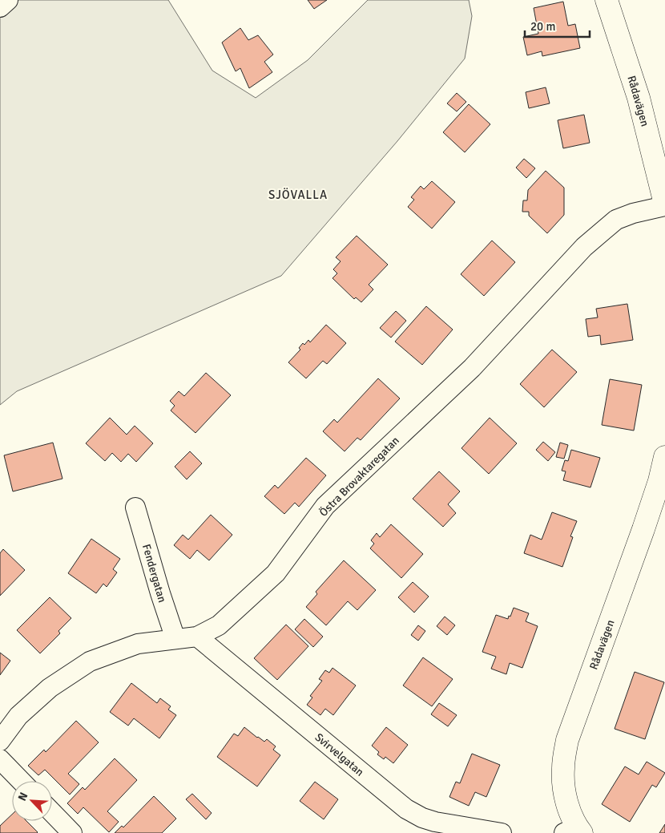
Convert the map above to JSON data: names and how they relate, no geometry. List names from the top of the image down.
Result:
{
  "streets": {
    "street": [
      "Rådavägen",
      "Östra Brovaktaregatan",
      "Fendergatan",
      "Svirvelgatan"
    ]
  },
  "crossings": [
    ["Rådavägen", "Östra Brovaktaregatan"],
    ["Östra Brovaktaregatan", "Fendergatan"],
    ["Östra Brovaktaregatan", "Svirvelgatan"]
  ],
  "districts": ["SJÖVALLA"],
  "scale_bar": "20 m",
  "north": "top left"
}
